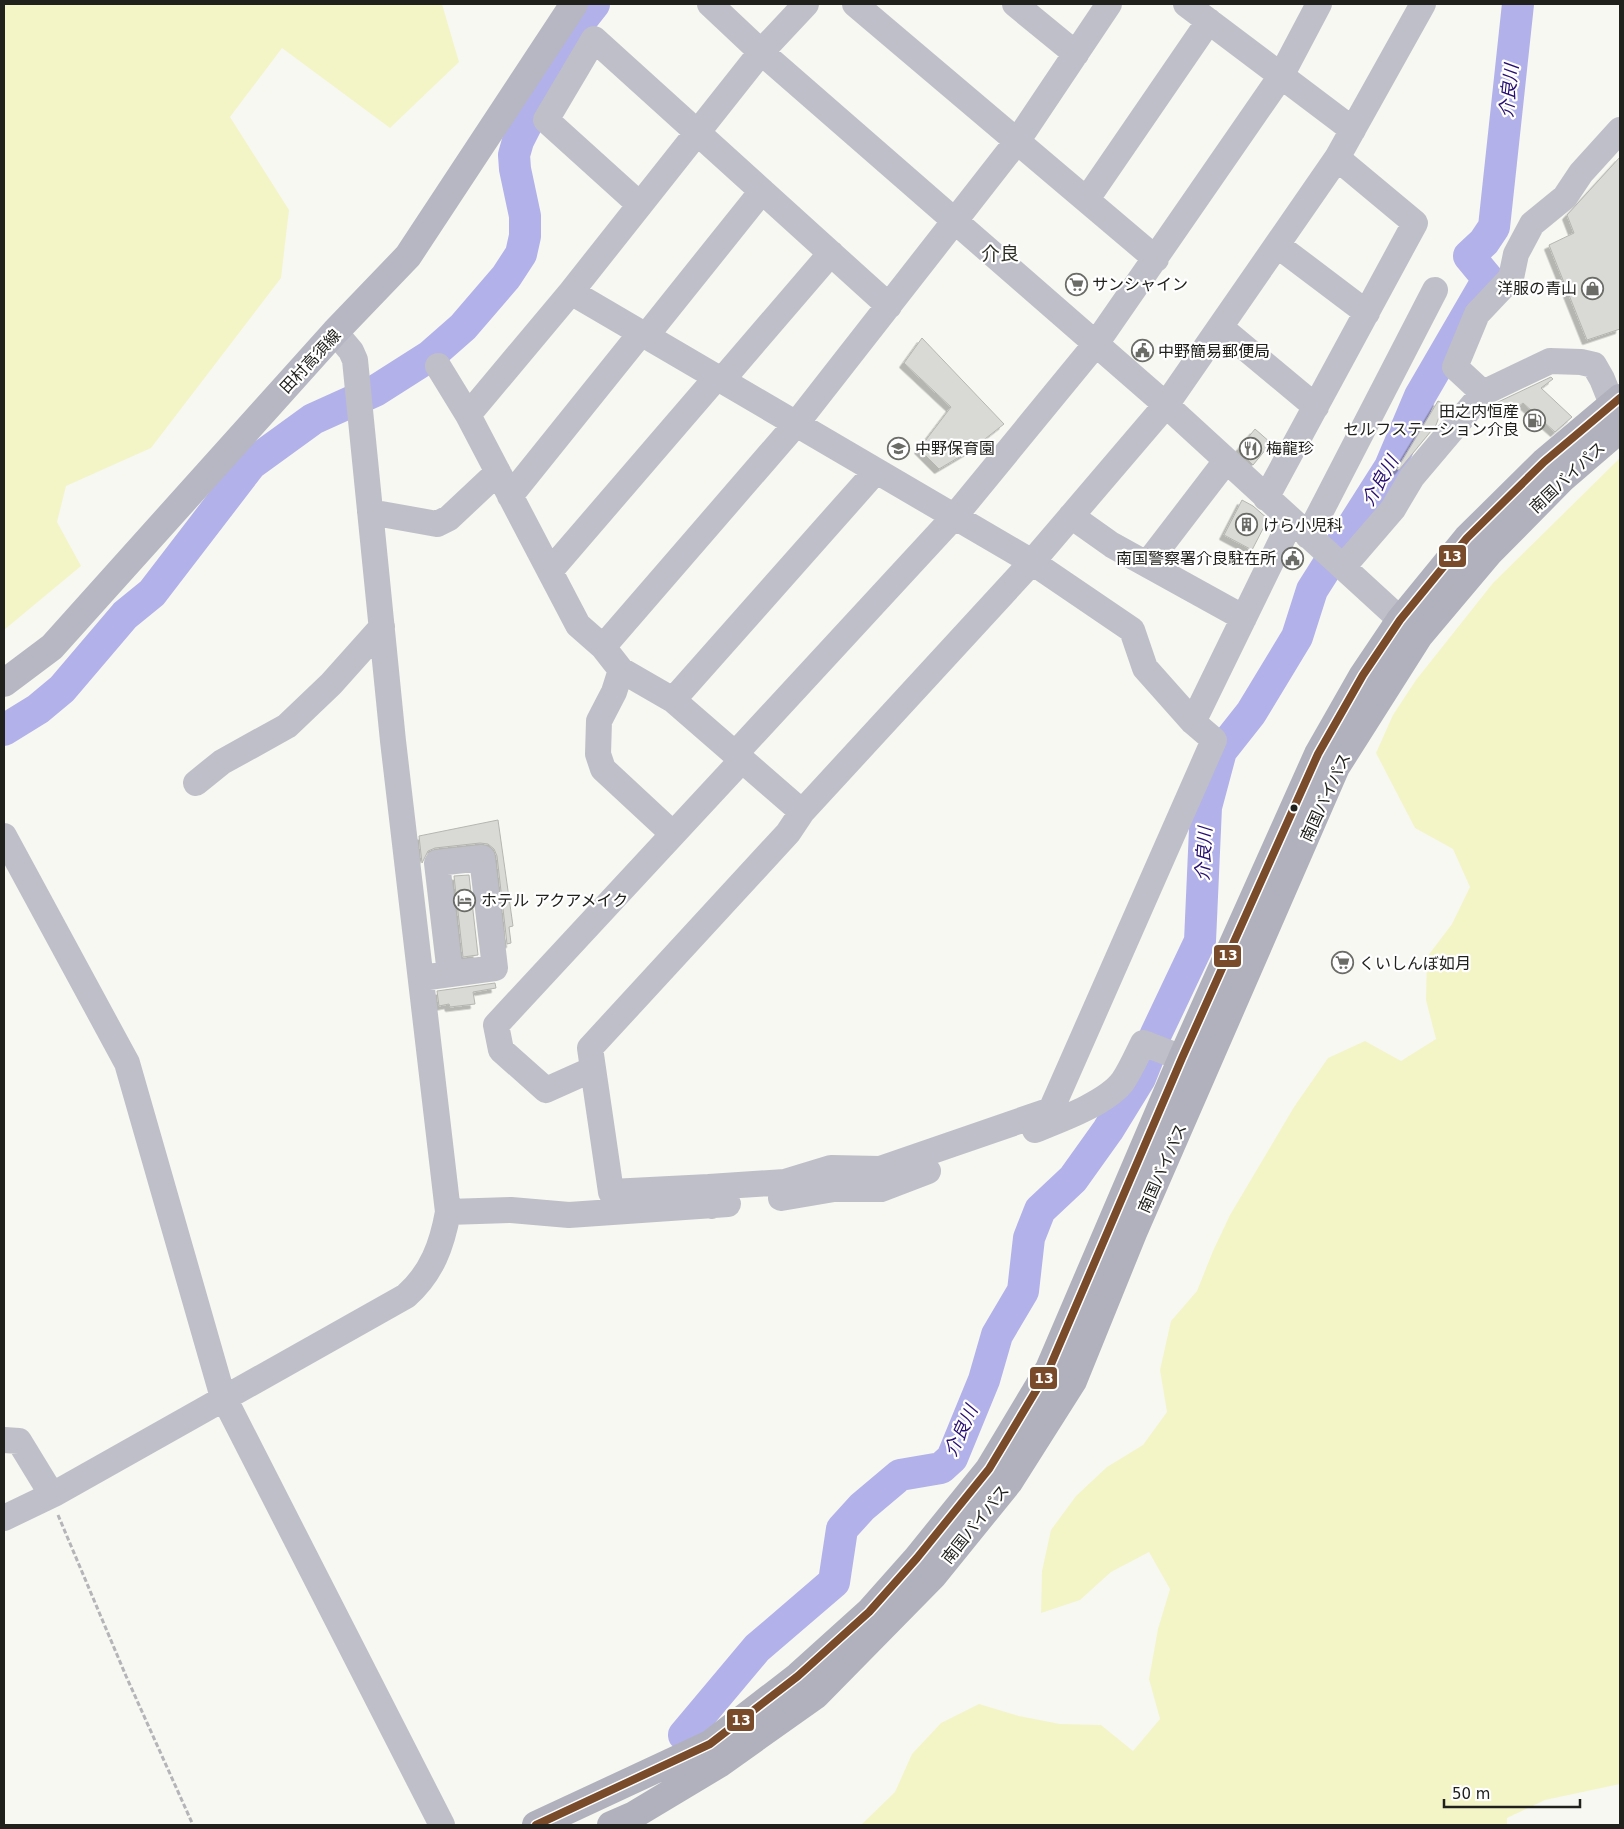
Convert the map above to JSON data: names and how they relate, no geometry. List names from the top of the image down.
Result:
{
  "streets": {
    "highway": ["南国バイパス"],
    "main road": ["田村高須線"]
  },
  "districts": ["介良"],
  "water": ["介良川"],
  "places": {
    "supermarket": ["サンシャイン", "くいしんぼ如月"],
    "shop": ["洋服の青山"],
    "public building": ["中野簡易郵便局", "南国警察署介良駐在所"],
    "fuel station": ["田之内恒産 セルフステーション介良"],
    "school or university": ["中野保育園"],
    "restaurant": ["梅龍珍"],
    "building": ["けら小児科"],
    "hotel": ["ホテル アクアメイク"]
  },
  "lines": ["transit line 13"],
  "scale_bar": "50 m"
}
